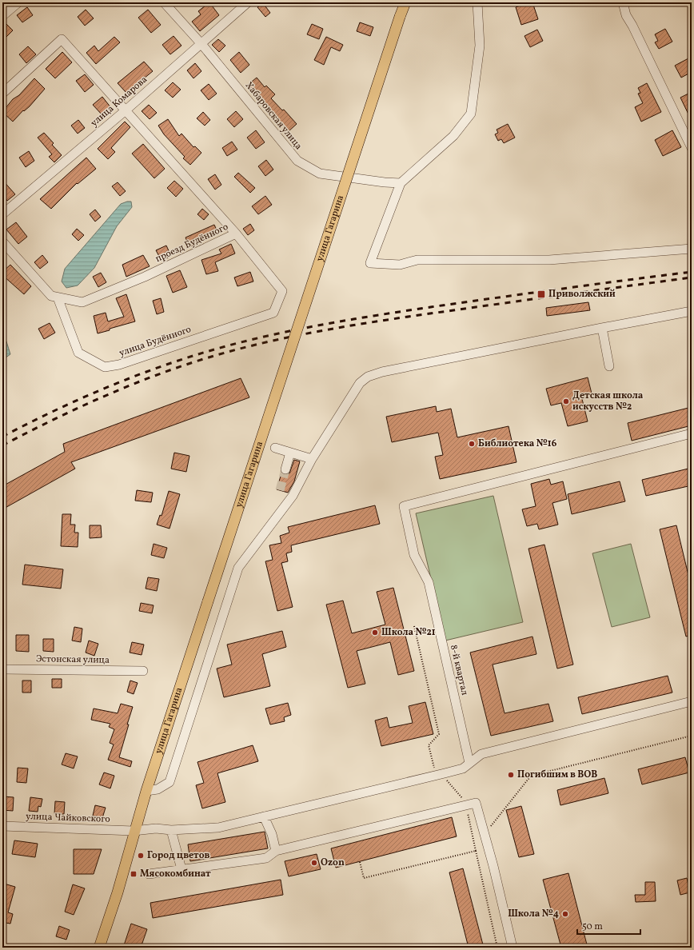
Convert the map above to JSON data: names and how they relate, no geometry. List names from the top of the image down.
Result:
{
  "streets": {
    "main road": ["улица Гагарина"],
    "street": [
      "улица Комарова",
      "Хабаровская улица",
      "проезд Будённого",
      "улица Будённого",
      "Эстонская улица",
      "8-й квартал",
      "улица Чайковского"
    ]
  },
  "crossings": [
    ["улица Комарова", "Хабаровская улица"],
    ["улица Комарова", "проезд Будённого"],
    ["улица Гагарина", "улица Чайковского"],
    ["проезд Будённого", "улица Будённого"],
    ["8-й квартал", "улица Чайковского"]
  ],
  "places": {
    "transit": ["Приволжский", "Мясокомбинат"],
    "other": [
      "Детская школа искусств №2",
      "Библиотека №16",
      "Школа №21",
      "Погибшим в ВОВ",
      "Город цветов",
      "Ozon",
      "Школа №4"
    ]
  },
  "scale_bar": "50 m"
}
